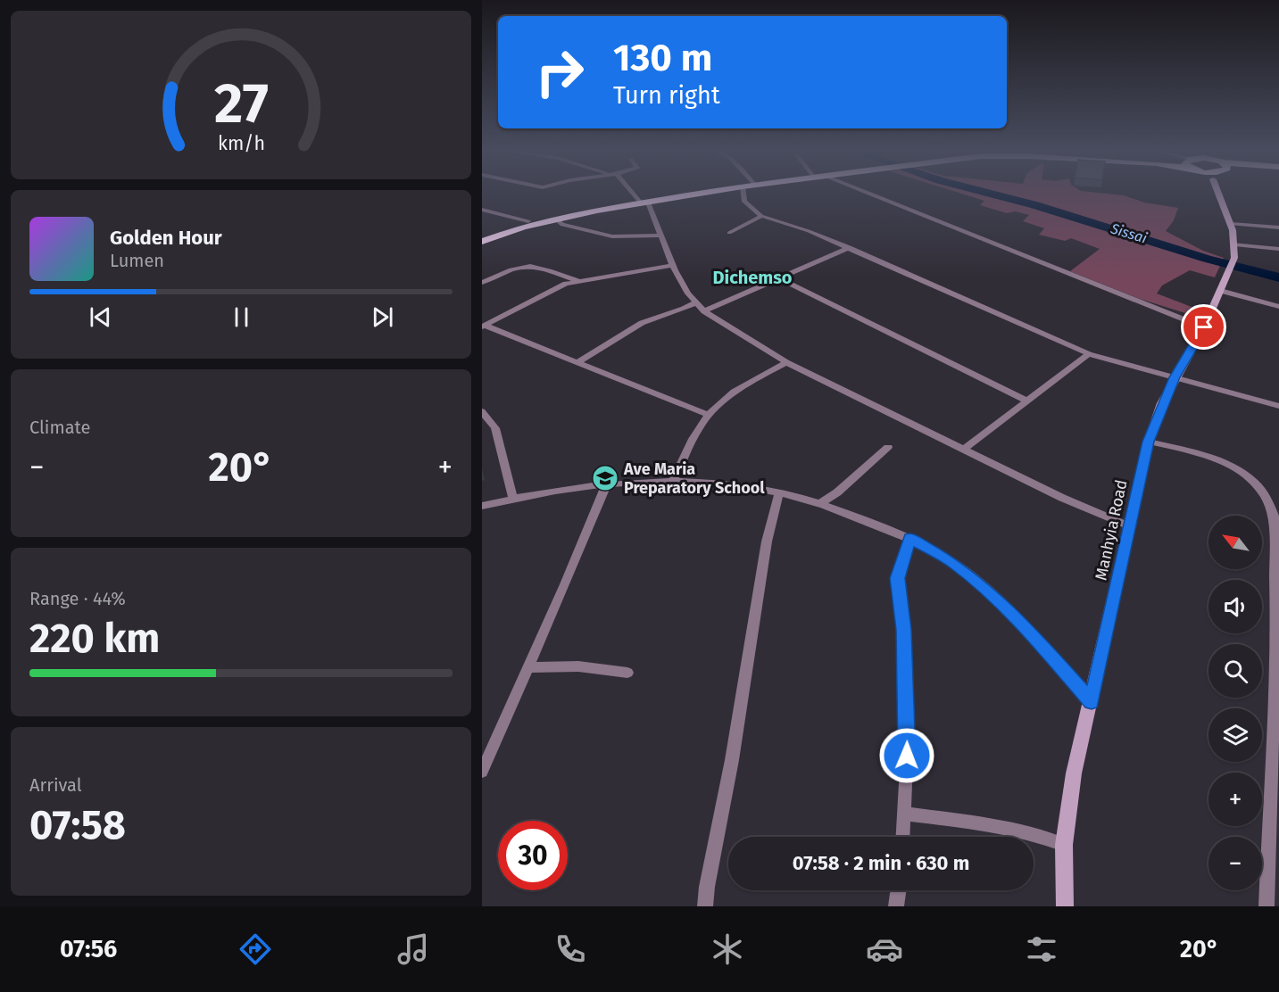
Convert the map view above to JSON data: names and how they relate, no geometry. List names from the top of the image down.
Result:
{
  "streets": {
    "main road": ["Manhyia Road"]
  },
  "districts": ["Dichemso"],
  "water": ["Sissai"],
  "places": {
    "school or university": ["Ave Maria Preparatory School"]
  },
  "north": "top left",
  "page": {
    "turn": ["130 m", "Turn right"],
    "song": ["Golden Hour", "Lumen"],
    "tile": [
      "Climate",
      ["Range · 44%", "220 km"],
      ["Arrival", "07:58"]
    ],
    "heat": ["−", "20°", "+"],
    "map_buttons": ["+", "−"],
    "limit": "30",
    "trip": "07:58 · 2 min · 630 m",
    "tabs": ["07:56", "20°"],
    "gauge": ["27", "km/h"]
  }
}
